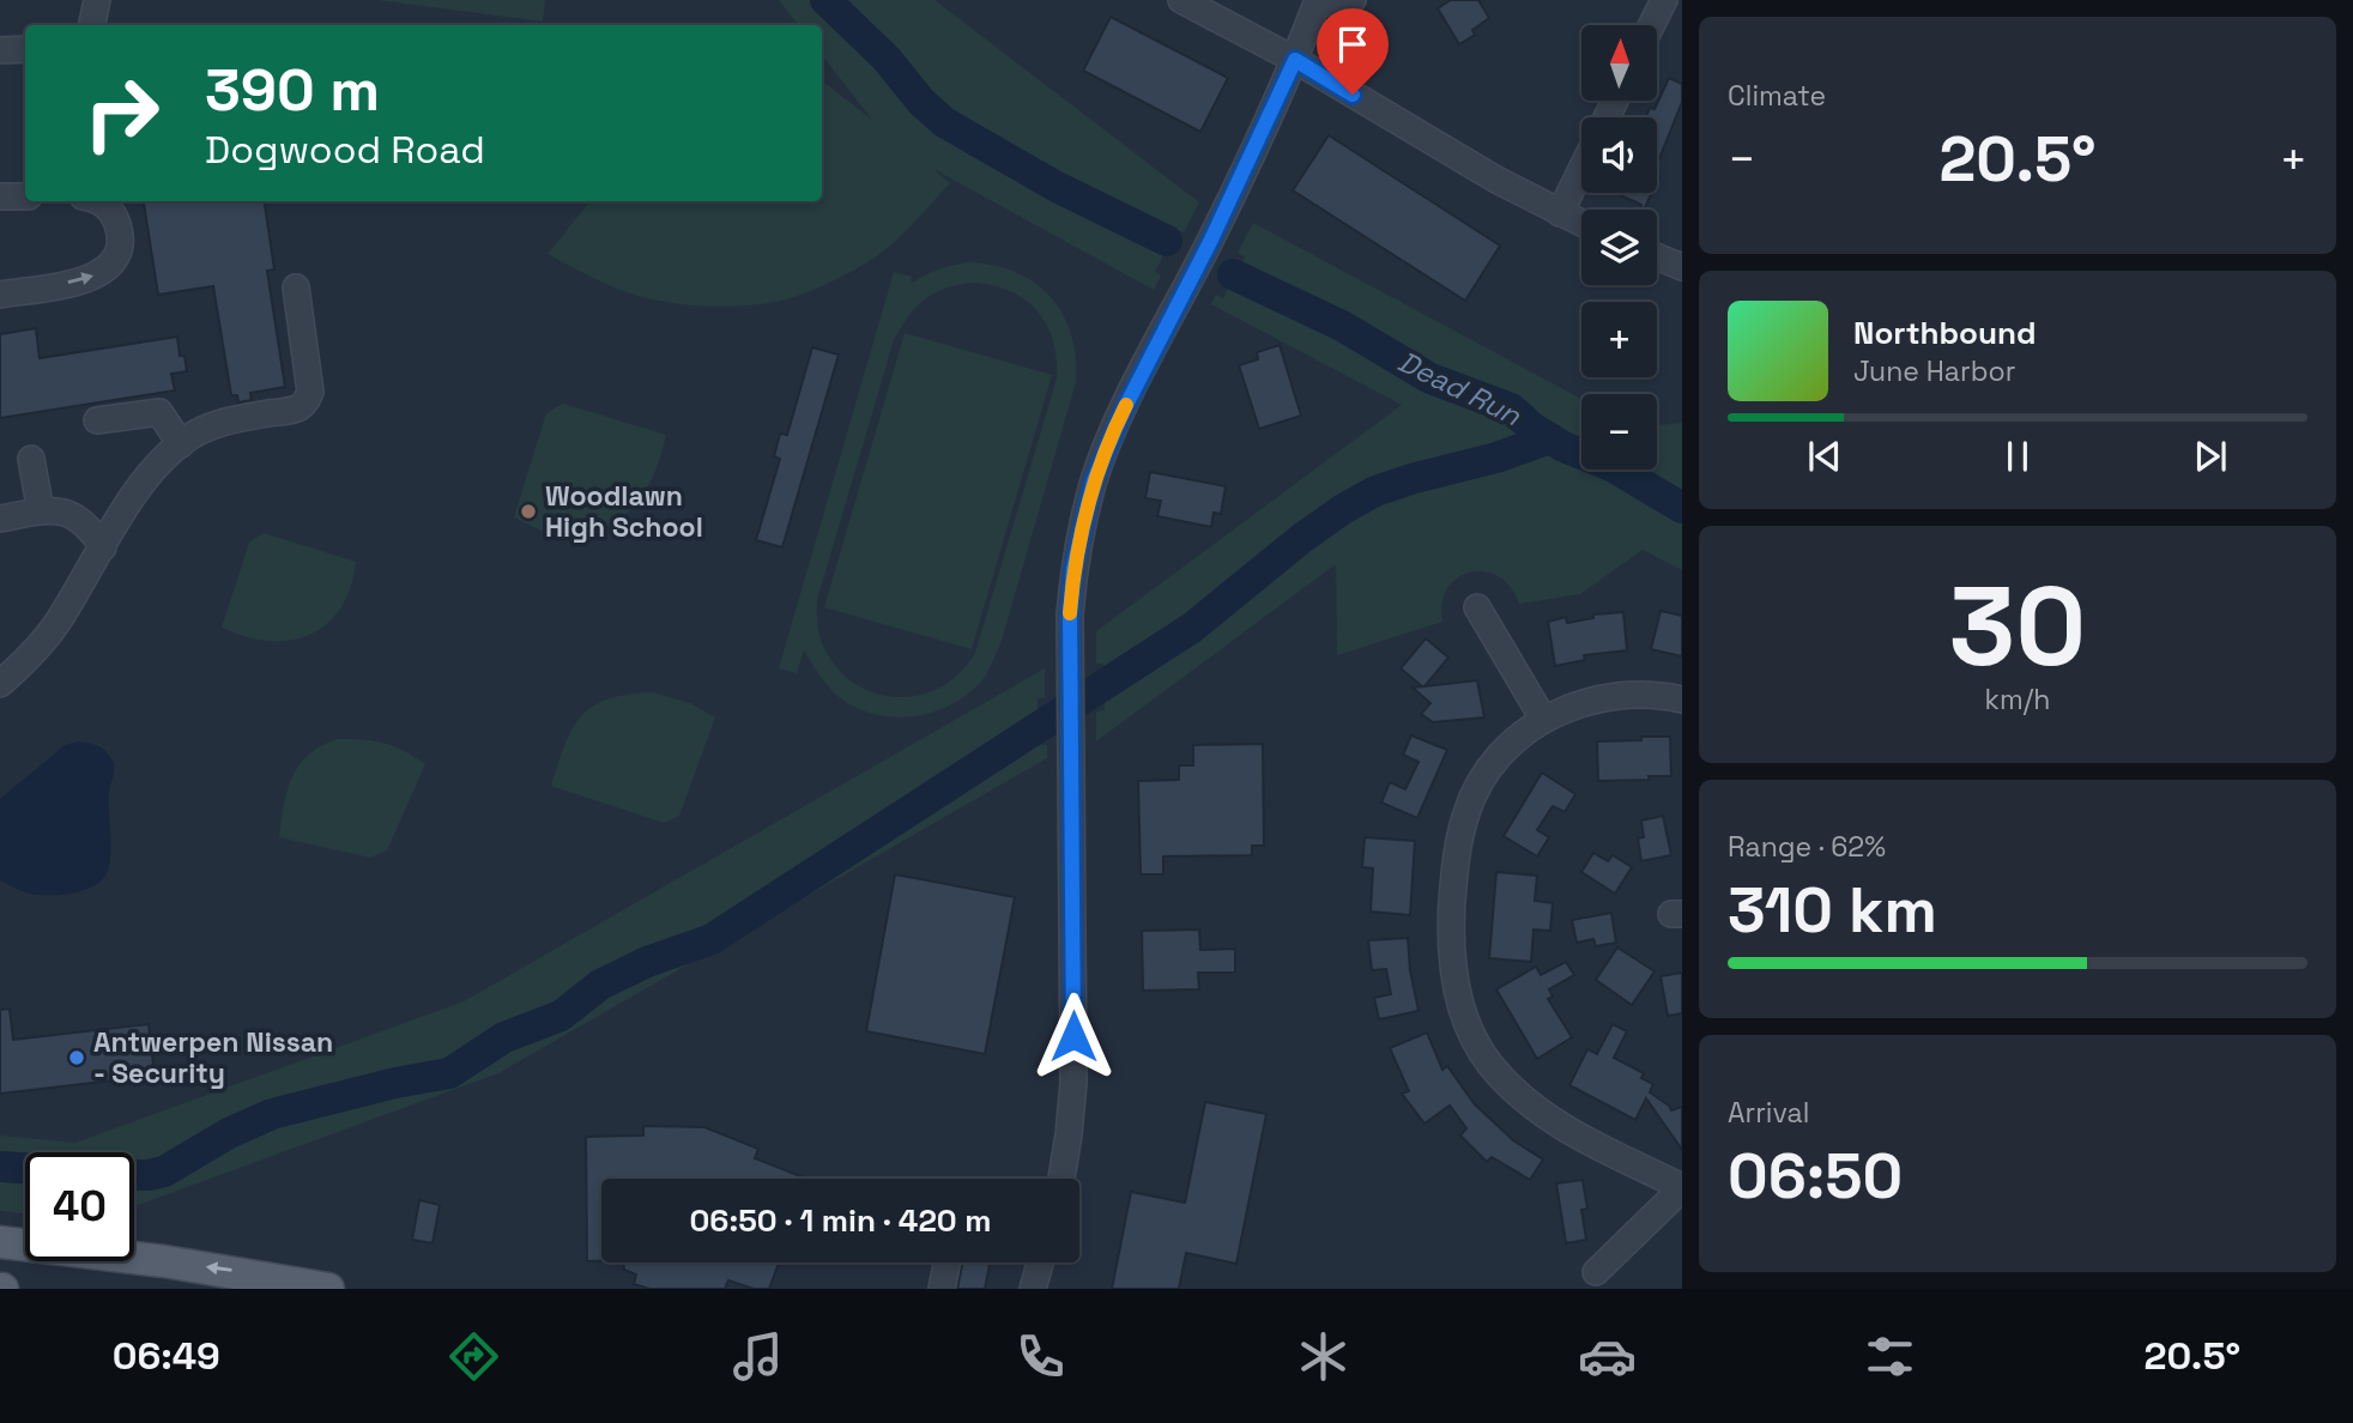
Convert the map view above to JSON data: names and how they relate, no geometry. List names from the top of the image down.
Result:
{
  "water": ["Dead Run"],
  "places": ["Woodlawn High School", "Antwerpen Nissan - Security"],
  "north": "top",
  "page": {
    "tile": [
      "Climate",
      ["30", "km/h"],
      ["Range · 62%", "310 km"],
      ["Arrival", "06:50"]
    ],
    "map_buttons": ["+", "−"],
    "turn": ["390 m", "Dogwood Road"],
    "heat": ["−", "20.5°", "+"],
    "song": ["Northbound", "June Harbor"],
    "limit": "40",
    "trip": "06:50 · 1 min · 420 m",
    "tabs": ["06:49", "20.5°"]
  }
}
